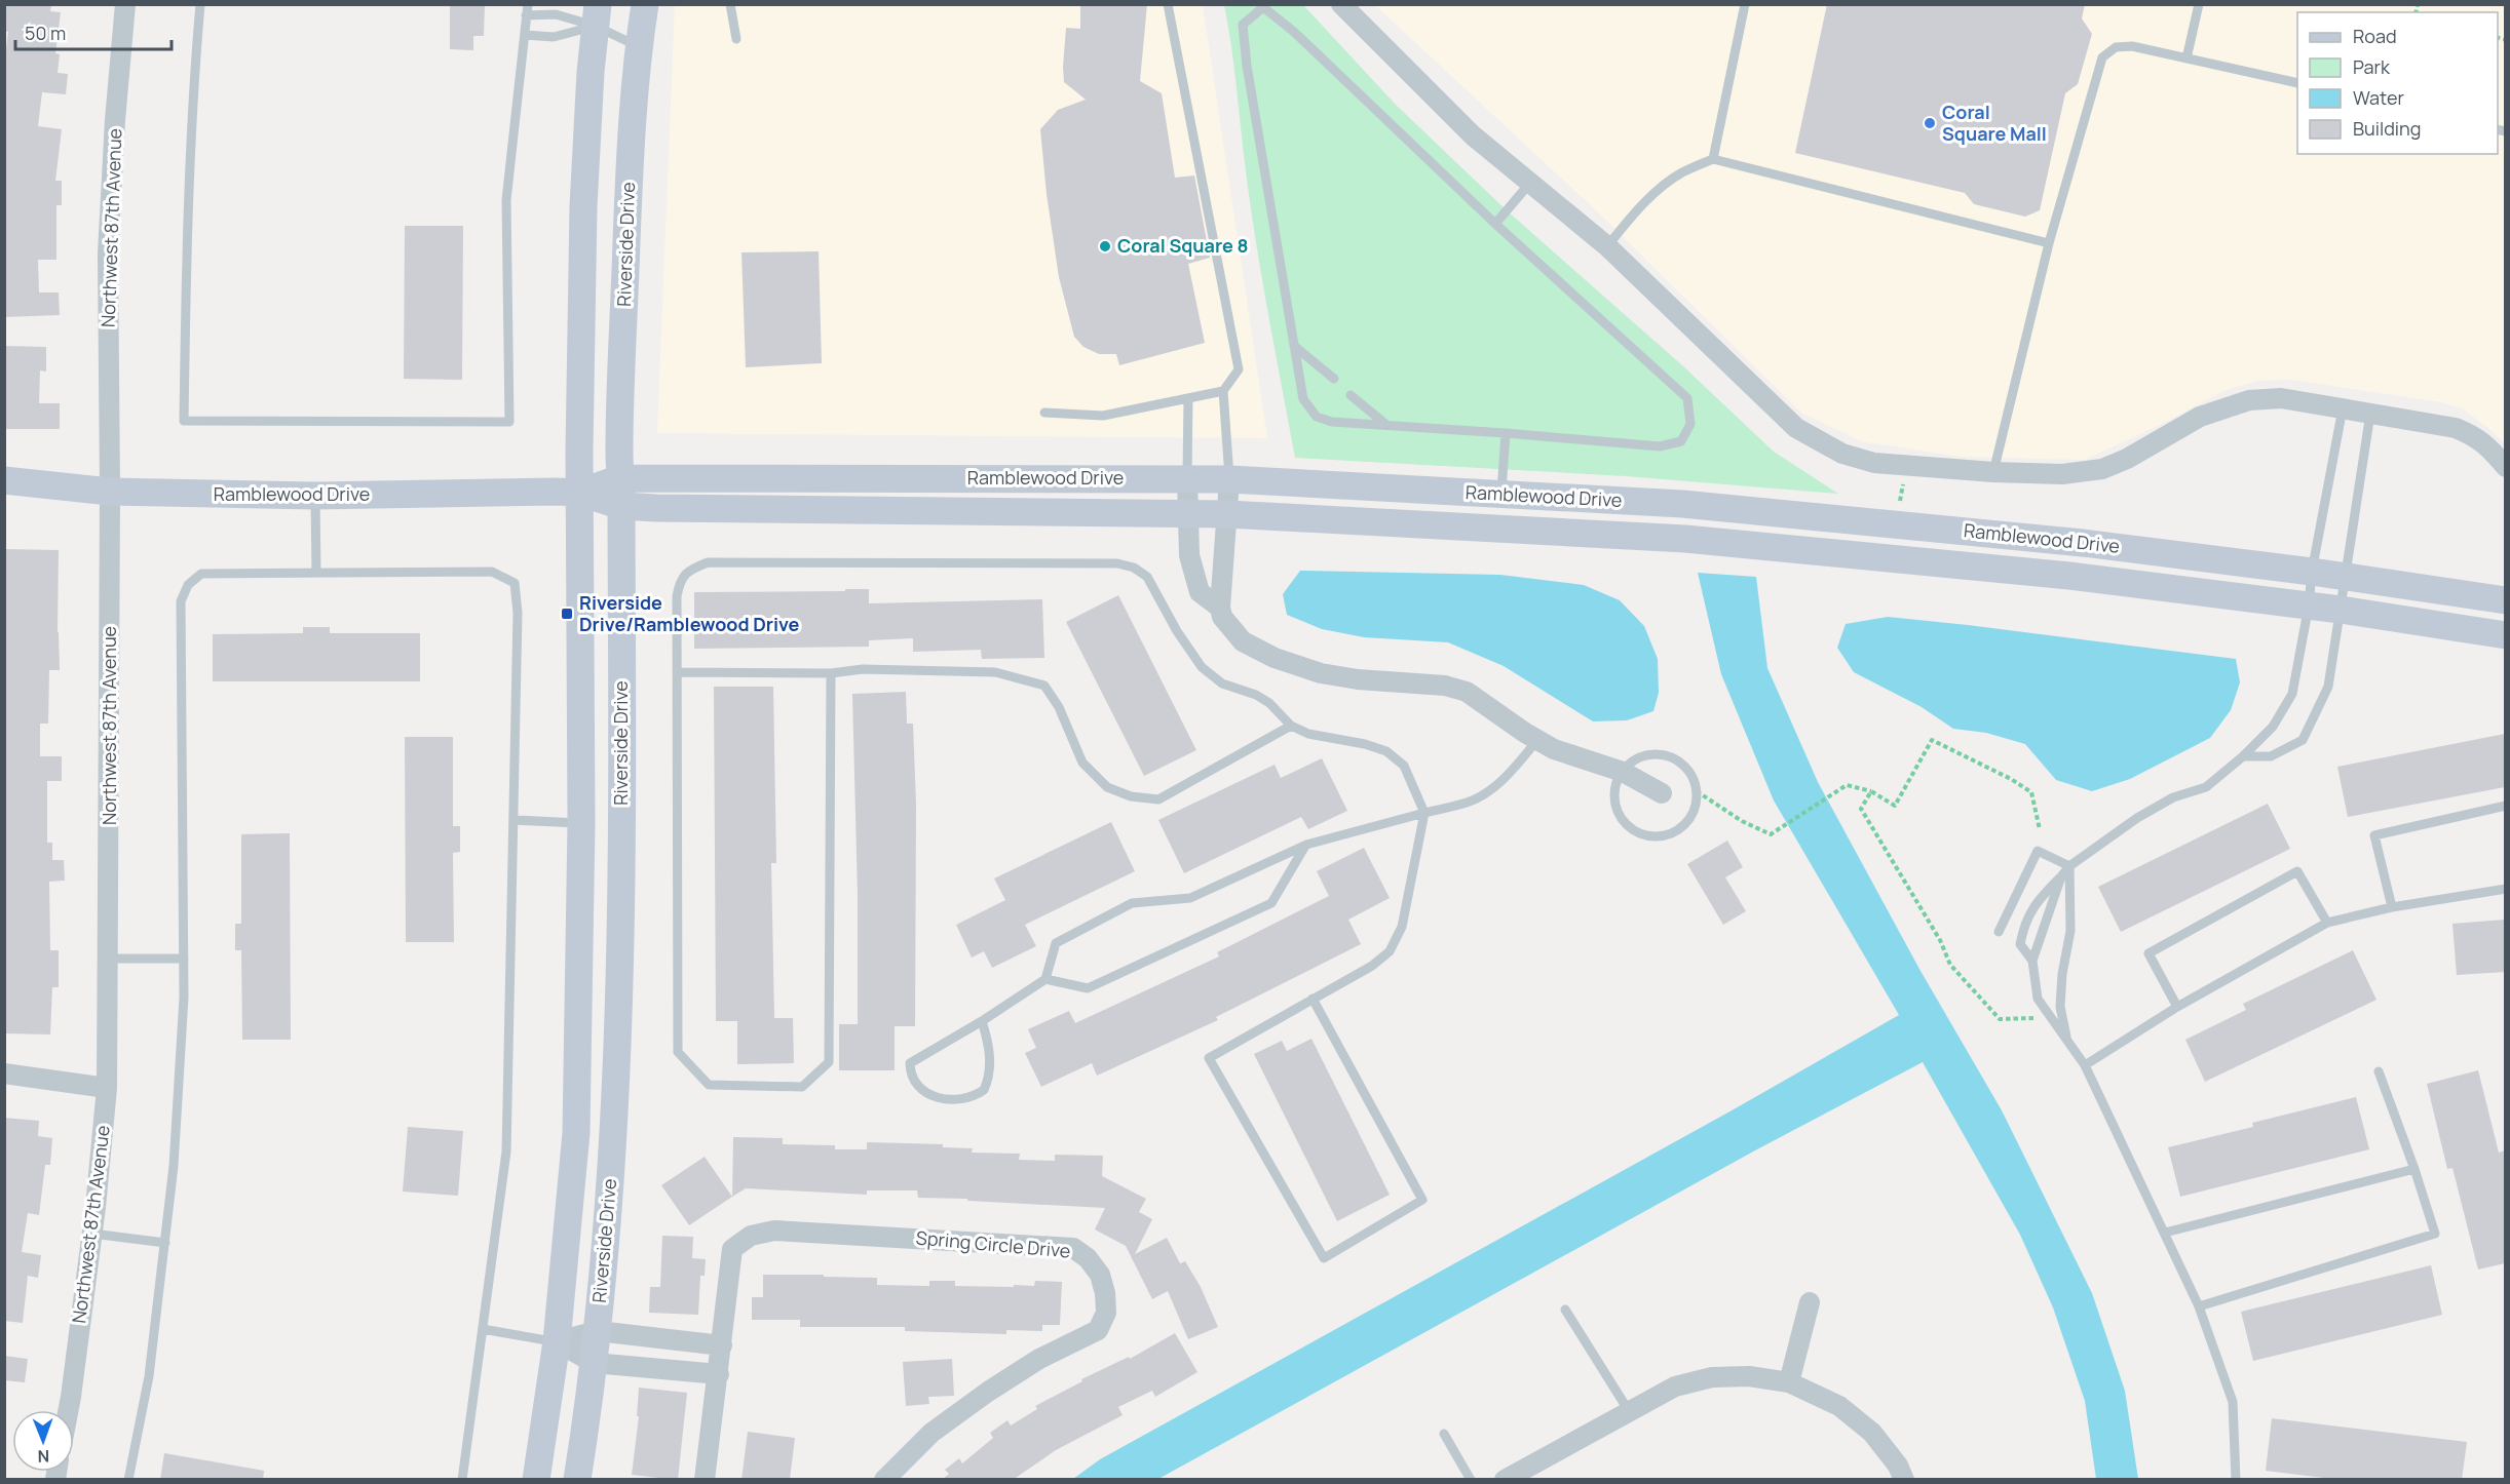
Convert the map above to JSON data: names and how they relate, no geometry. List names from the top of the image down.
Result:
{
  "streets": {
    "street": [
      "Northwest 87th Avenue",
      "Riverside Drive",
      "Ramblewood Drive",
      "Spring Circle Drive"
    ]
  },
  "crossings": [
    ["Northwest 87th Avenue", "Ramblewood Drive"],
    ["Riverside Drive", "Ramblewood Drive"]
  ],
  "places": {
    "other": ["Coral Square Mall", "Coral Square 8"],
    "transit": ["Riverside Drive/Ramblewood Drive"]
  },
  "legend": [
    "Road",
    "Park",
    "Water",
    "Building"
  ],
  "scale_bar": "50 m",
  "north": "bottom"
}
